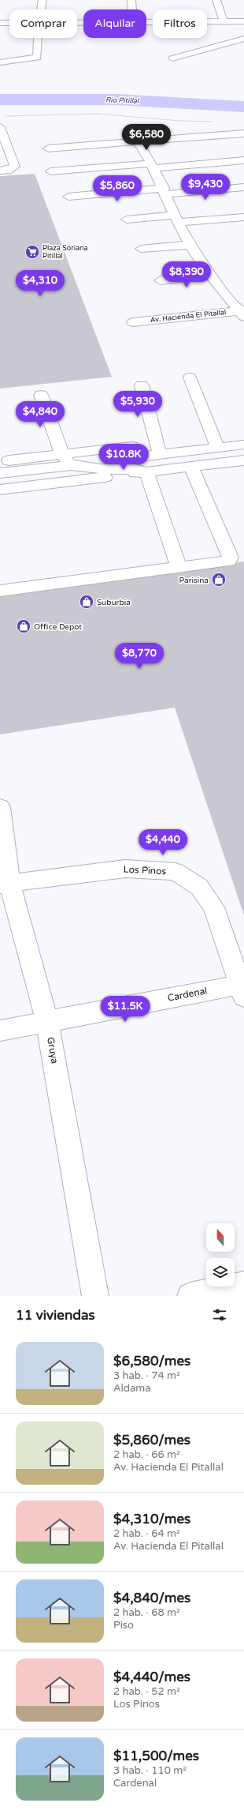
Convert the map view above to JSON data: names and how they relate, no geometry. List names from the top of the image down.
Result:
{
  "streets": {
    "street": [
      "Av. Hacienda El Pitallal",
      "Los Pinos",
      "Cardenal",
      "Gruya"
    ]
  },
  "crossings": [
    ["Los Pinos", "Cardenal"],
    ["Los Pinos", "Gruya"],
    ["Cardenal", "Gruya"]
  ],
  "water": ["Rio Pitillal"],
  "places": {
    "supermarket": ["Plaza Soriana Pitillal"],
    "shop": ["Parisina", "Suburbia", "Office Depot"]
  },
  "north": "top",
  "page": {
    "chip": ["Comprar", "Alquilar", "Filtros"],
    "price": [
      "$6,580",
      "$9,430",
      "$5,860",
      "$8,390",
      "$4,310",
      "$5,930",
      "$4,840",
      "$10.8K",
      "$8,770",
      "$4,440",
      "$11.5K"
    ],
    "heading": "11 viviendas",
    "list": [
      {
        "name": "$6,580/mes",
        "note": "3 hab. · 74 m² · Aldama"
      },
      {
        "name": "$5,860/mes",
        "note": "2 hab. · 66 m² · Av. Hacienda El Pitallal"
      },
      {
        "name": "$4,310/mes",
        "note": "2 hab. · 64 m² · Av. Hacienda El Pitallal"
      },
      {
        "name": "$4,840/mes",
        "note": "2 hab. · 68 m² · Piso"
      },
      {
        "name": "$4,440/mes",
        "note": "2 hab. · 52 m² · Los Pinos"
      },
      {
        "name": "$11,500/mes",
        "note": "3 hab. · 110 m² · Cardenal"
      }
    ]
  }
}
